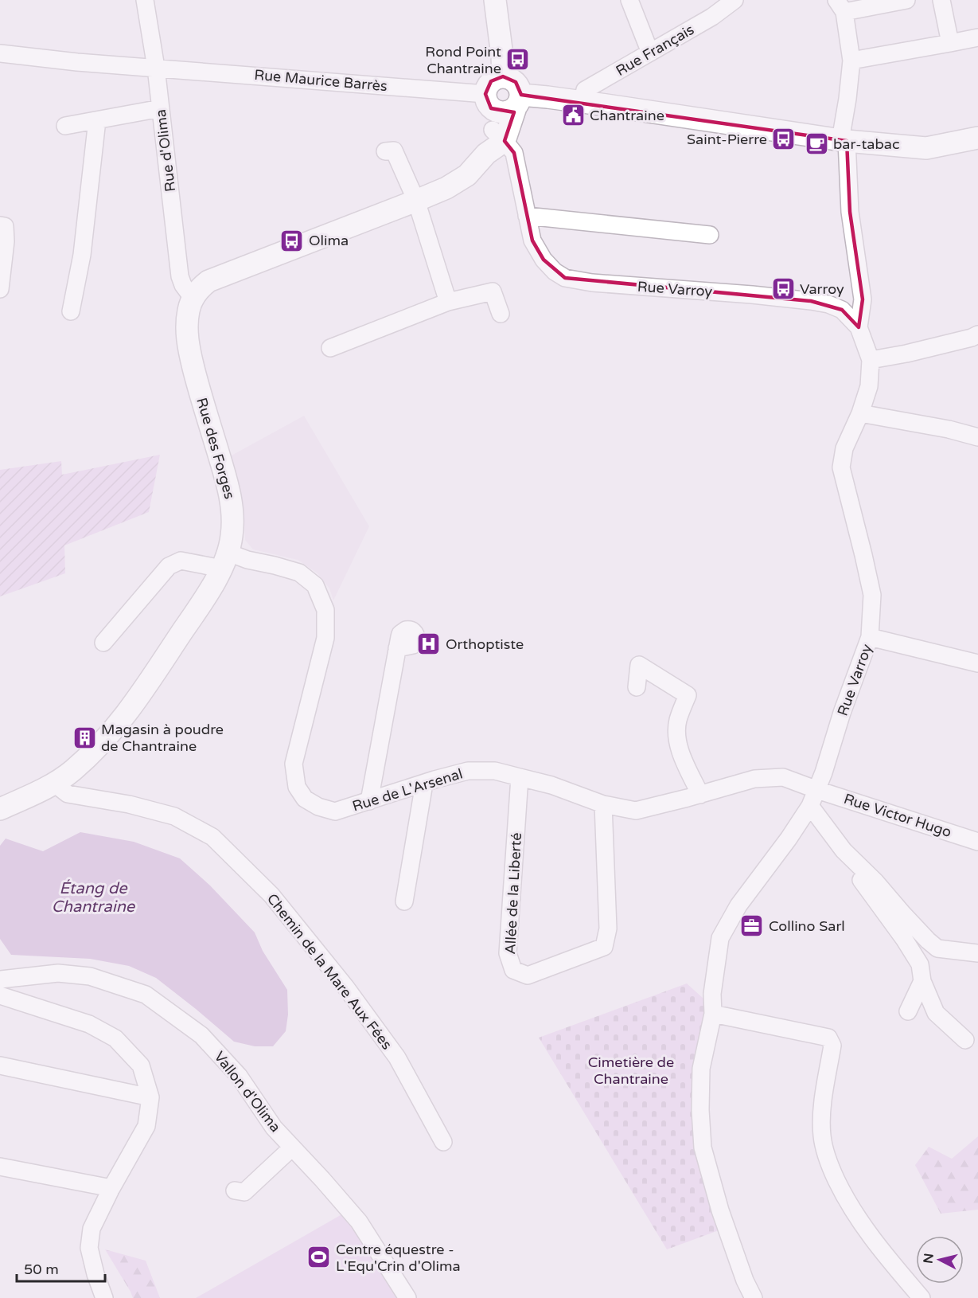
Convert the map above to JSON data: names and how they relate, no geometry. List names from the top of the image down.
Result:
{
  "streets": {
    "main road": ["Rue des Forges"],
    "street": [
      "Rue Français",
      "Rue Maurice Barrès",
      "Rue d'Olima",
      "Rue Varroy",
      "Rue de L'Arsenal",
      "Rue Victor Hugo",
      "Allée de la Liberté",
      "Chemin de la Mare Aux Fées",
      "Vallon d'Olima"
    ]
  },
  "crossings": [
    ["Rue Maurice Barrès", "Rue d'Olima"],
    ["Rue Maurice Barrès", "Rue Varroy"],
    ["Rue d'Olima", "Rue des Forges"],
    ["Rue Varroy", "Rue de L'Arsenal"],
    ["Rue Varroy", "Rue Victor Hugo"],
    ["Rue des Forges", "Rue de L'Arsenal"],
    ["Rue des Forges", "Chemin de la Mare Aux Fées"],
    ["Rue de L'Arsenal", "Rue Victor Hugo"],
    ["Rue de L'Arsenal", "Allée de la Liberté"]
  ],
  "water": ["Étang de Chantraine"],
  "parks": ["Cimetière de Chantraine"],
  "places": {
    "bus stop": [
      "Rond Point Chantraine",
      "Saint-Pierre",
      "Olima",
      "Varroy"
    ],
    "public building": ["Chantraine"],
    "cafe": ["bar-tabac"],
    "hospital": ["Orthoptiste"],
    "building": ["Magasin à poudre de Chantraine"],
    "office": ["Collino Sarl"],
    "sports": ["Centre équestre - L'Equ'Crin d'Olima"]
  },
  "scale_bar": "50 m",
  "north": "left"
}
